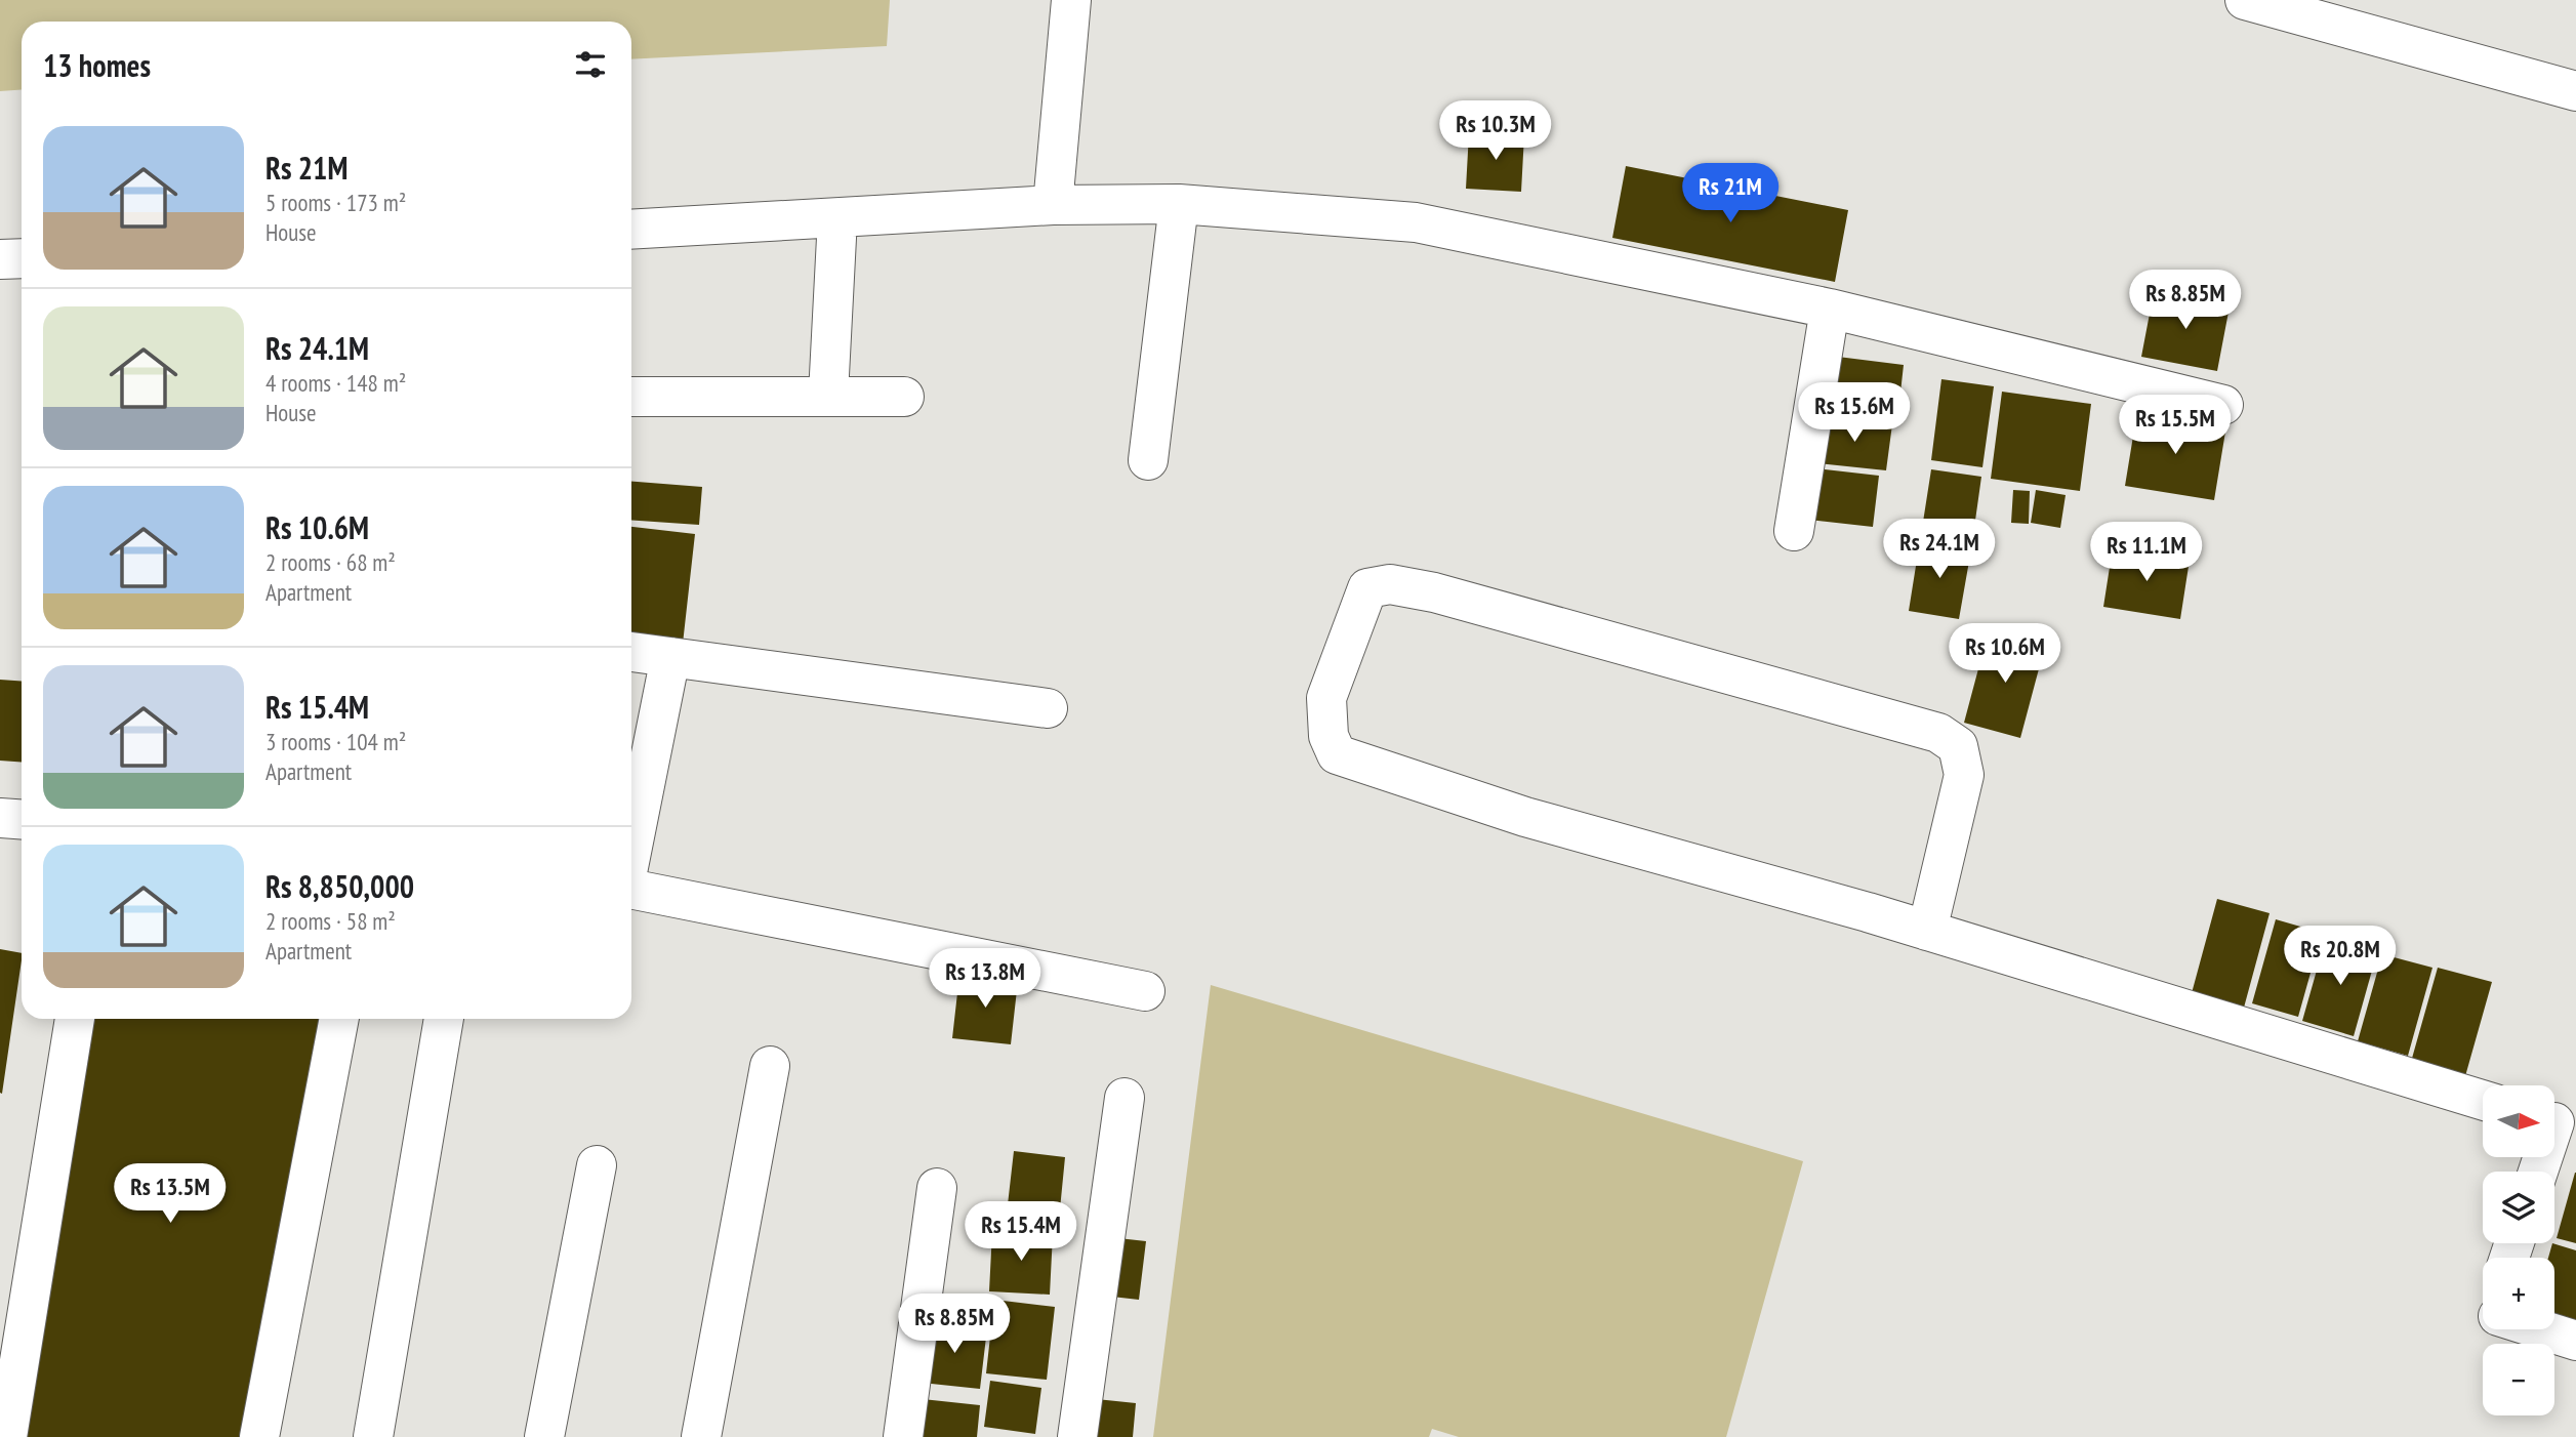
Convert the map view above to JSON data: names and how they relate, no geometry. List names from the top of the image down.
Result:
{
  "north": "right",
  "page": {
    "heading": "13 homes",
    "price": [
      "Rs 10.3M",
      "Rs 21M",
      "Rs 8.85M",
      "Rs 15.6M",
      "Rs 15.5M",
      "Rs 24.1M",
      "Rs 11.1M",
      "Rs 10.6M",
      "Rs 20.8M",
      "Rs 13.8M",
      "Rs 13.5M",
      "Rs 15.4M",
      "Rs 8.85M"
    ],
    "list": [
      {
        "name": "Rs 21M",
        "note": "5 rooms · 173 m² · House"
      },
      {
        "name": "Rs 24.1M",
        "note": "4 rooms · 148 m² · House"
      },
      {
        "name": "Rs 10.6M",
        "note": "2 rooms · 68 m² · Apartment"
      },
      {
        "name": "Rs 15.4M",
        "note": "3 rooms · 104 m² · Apartment"
      },
      {
        "name": "Rs 8,850,000",
        "note": "2 rooms · 58 m² · Apartment"
      }
    ],
    "map_buttons": ["+", "−"]
  }
}
